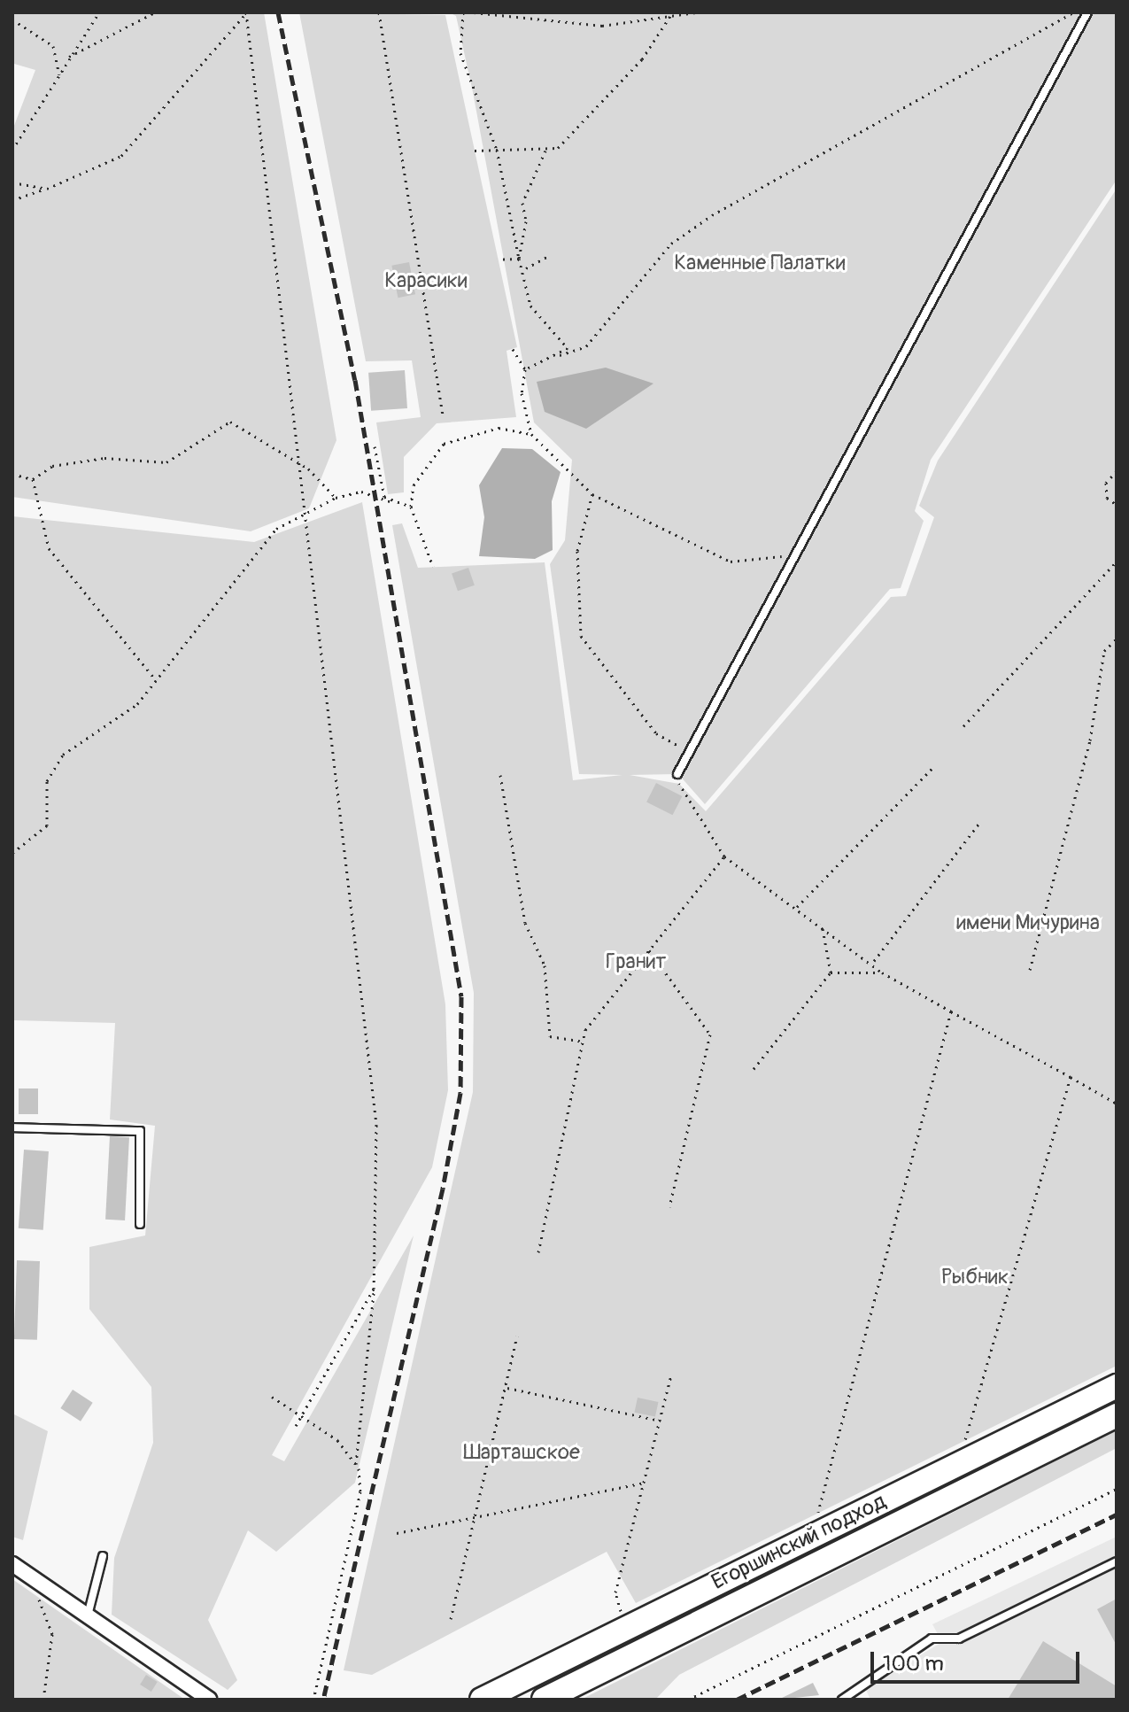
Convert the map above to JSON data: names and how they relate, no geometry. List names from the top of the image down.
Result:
{
  "streets": {
    "main road": ["Егоршинский подход"]
  },
  "parks": [
    "Каменные Палатки",
    "Карасики",
    "имени Мичурина",
    "Гранит",
    "Рыбник",
    "Шарташское"
  ],
  "scale_bar": "100 m"
}
